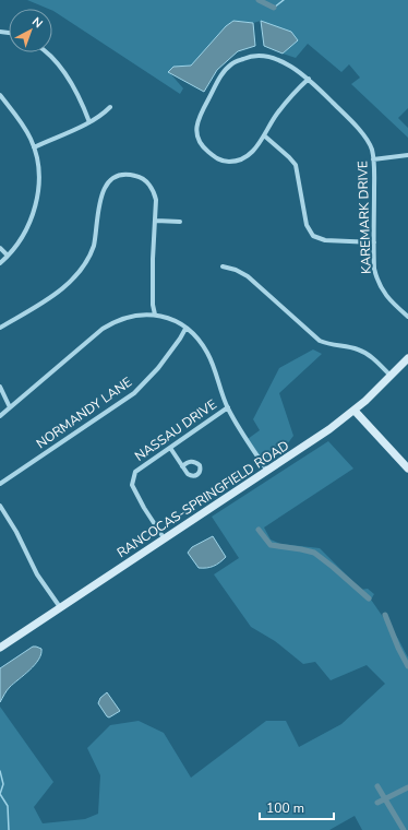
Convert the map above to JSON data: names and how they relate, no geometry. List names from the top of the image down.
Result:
{
  "streets": {
    "main road": ["RANCOCAS-SPRINGFIELD ROAD"],
    "street": ["KAREMARK DRIVE", "NORMANDY LANE", "NASSAU DRIVE"]
  },
  "crossings": [
    ["NASSAU DRIVE", "RANCOCAS-SPRINGFIELD ROAD"]
  ],
  "scale_bar": "100 m",
  "north": "top right"
}
